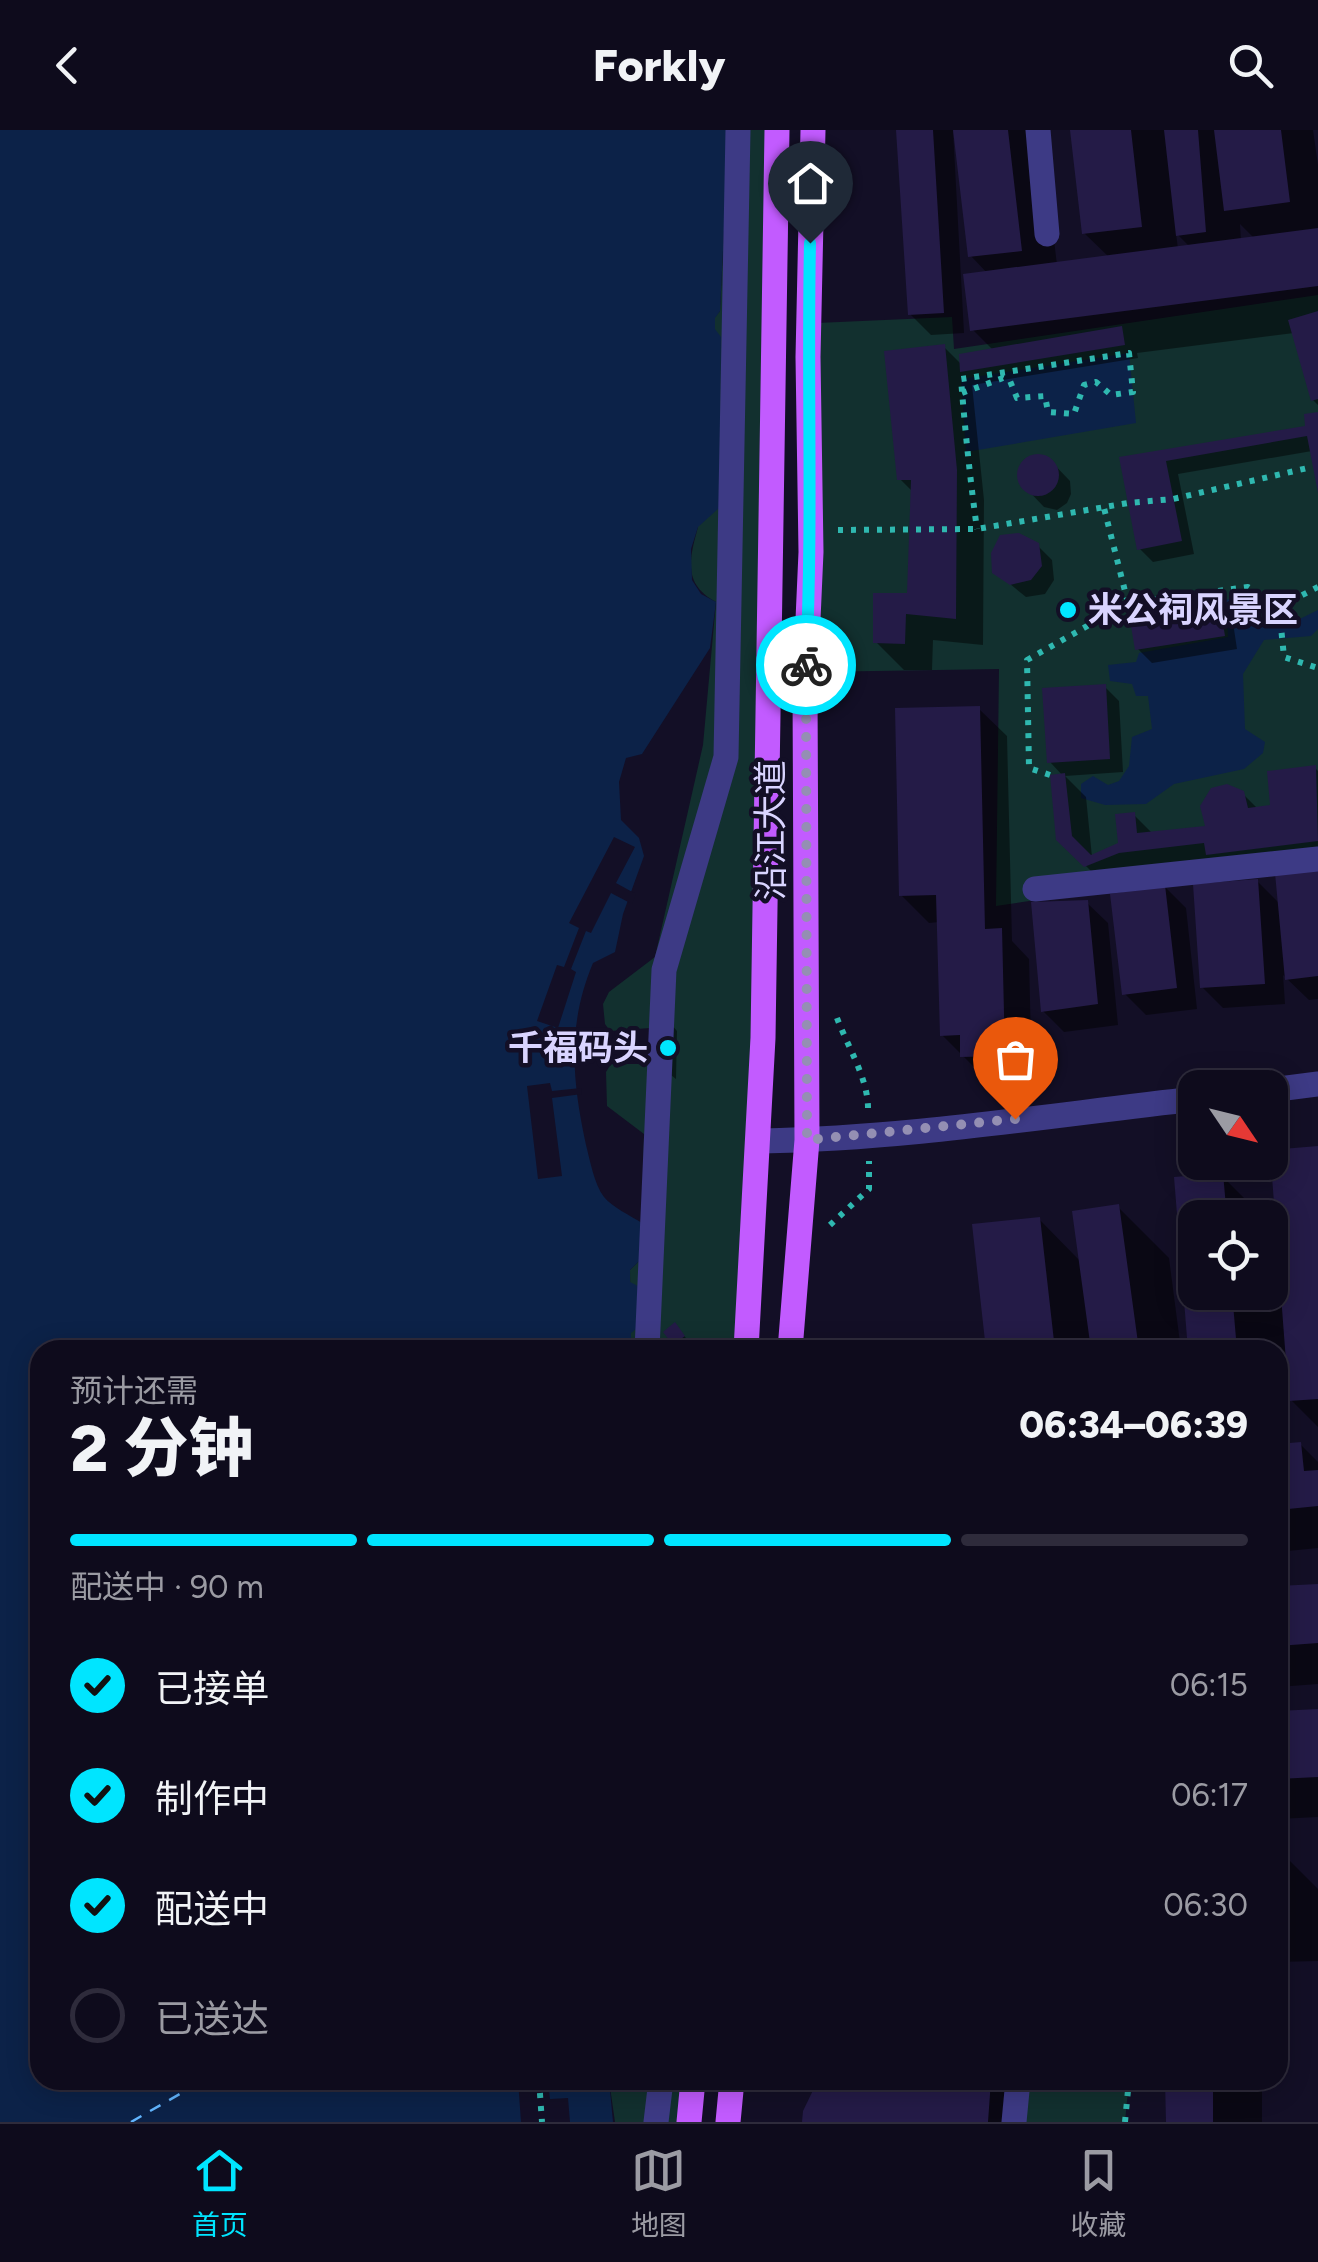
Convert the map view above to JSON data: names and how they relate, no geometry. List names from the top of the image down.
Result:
{
  "streets": {
    "main road": ["沿江大道"]
  },
  "places": ["米公祠风景区", "千福码头"],
  "north": "bottom right",
  "page": {
    "header": "Forkly",
    "heading": ["2 分钟", "预计还需", "06:34–06:39"],
    "bar": "配送中 · 90 m",
    "list": [
      ["已接单", "06:15"],
      ["制作中", "06:17"],
      ["配送中", "06:30"],
      "已送达"
    ],
    "tabs": ["首页", "地图", "收藏"]
  }
}
